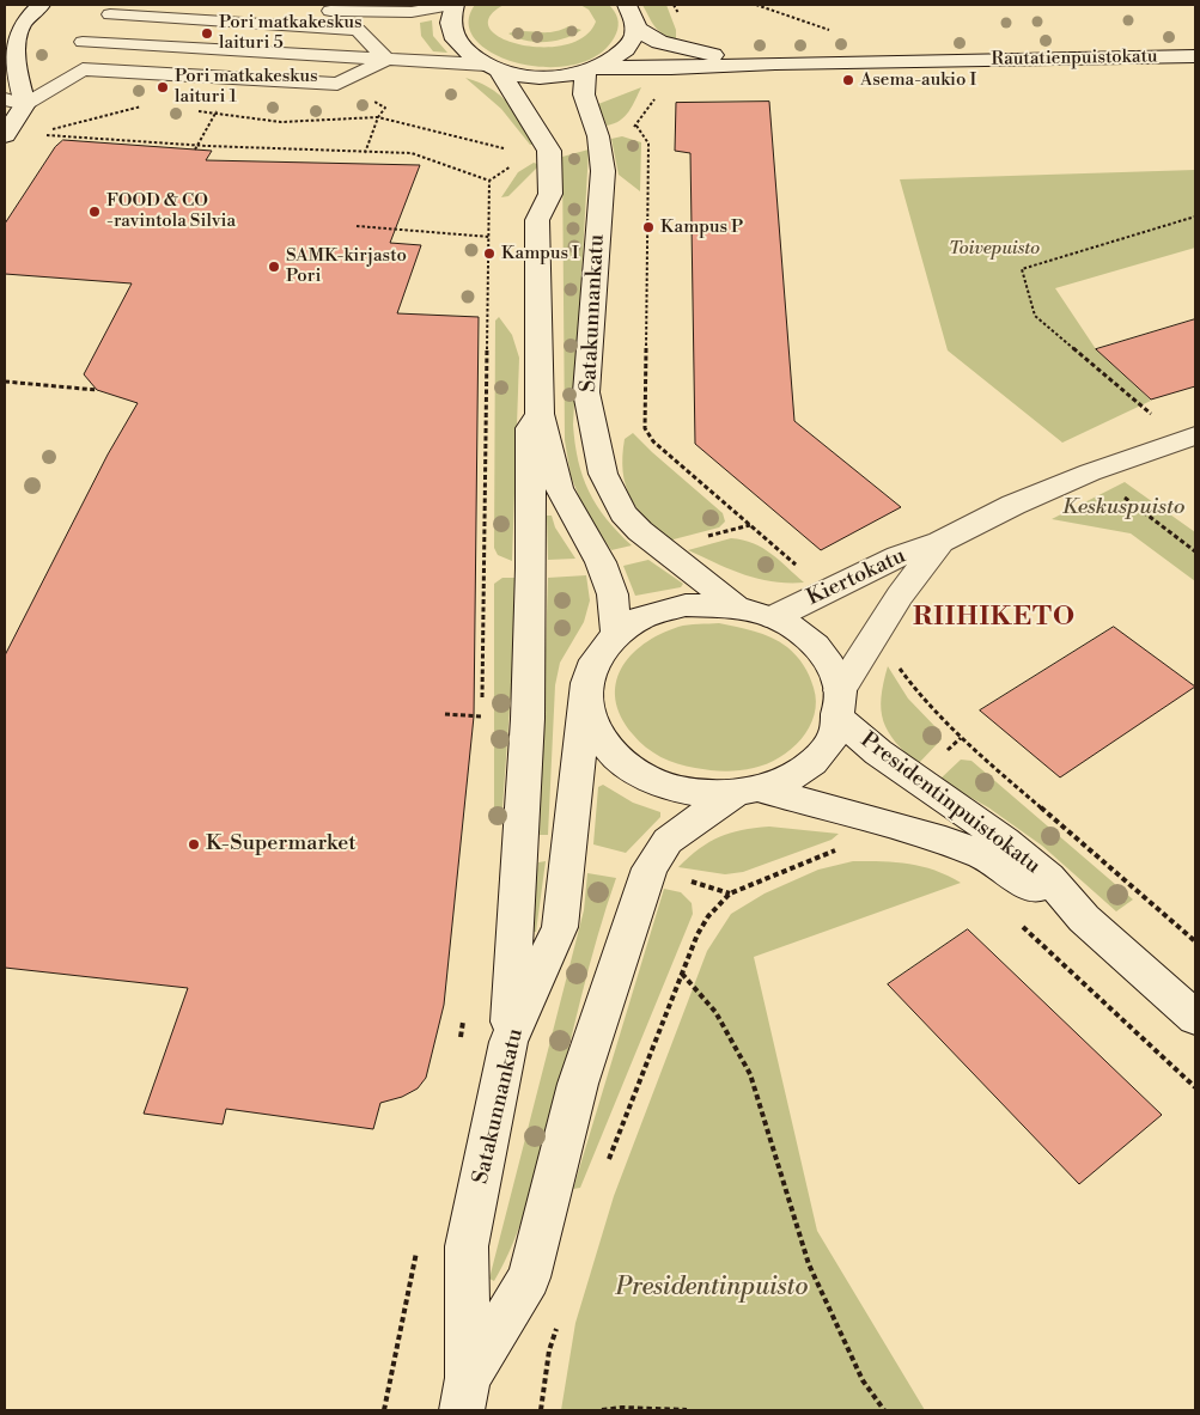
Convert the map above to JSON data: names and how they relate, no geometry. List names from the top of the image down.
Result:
{
  "streets": {
    "main road": [
      "Rautatienpuistokatu",
      "Satakunnankatu",
      "Kiertokatu",
      "Presidentinpuistokatu"
    ]
  },
  "crossings": [
    ["Rautatienpuistokatu", "Satakunnankatu"],
    ["Satakunnankatu", "Kiertokatu"],
    ["Satakunnankatu", "Presidentinpuistokatu"],
    ["Kiertokatu", "Presidentinpuistokatu"]
  ],
  "districts": ["RIIHIKETO"],
  "parks": ["Toivepuisto", "Keskuspuisto", "Presidentinpuisto"],
  "places": [
    "Pori matkakeskus laituri 5",
    "Asema-aukio I",
    "Pori matkakeskus laituri 1",
    "FOOD & CO -ravintola Silvia",
    "Kampus P",
    "Kampus I",
    "SAMK-kirjasto Pori",
    "K-Supermarket"
  ]
}
